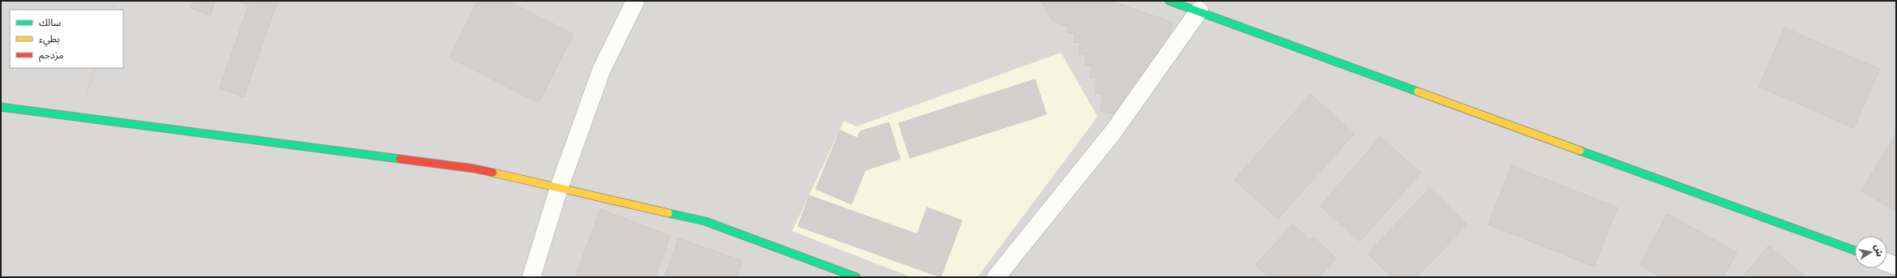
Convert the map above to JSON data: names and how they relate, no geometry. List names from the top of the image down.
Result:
{
  "legend": ["سالك", "بطيء", "مزدحم"],
  "north": "right"
}
